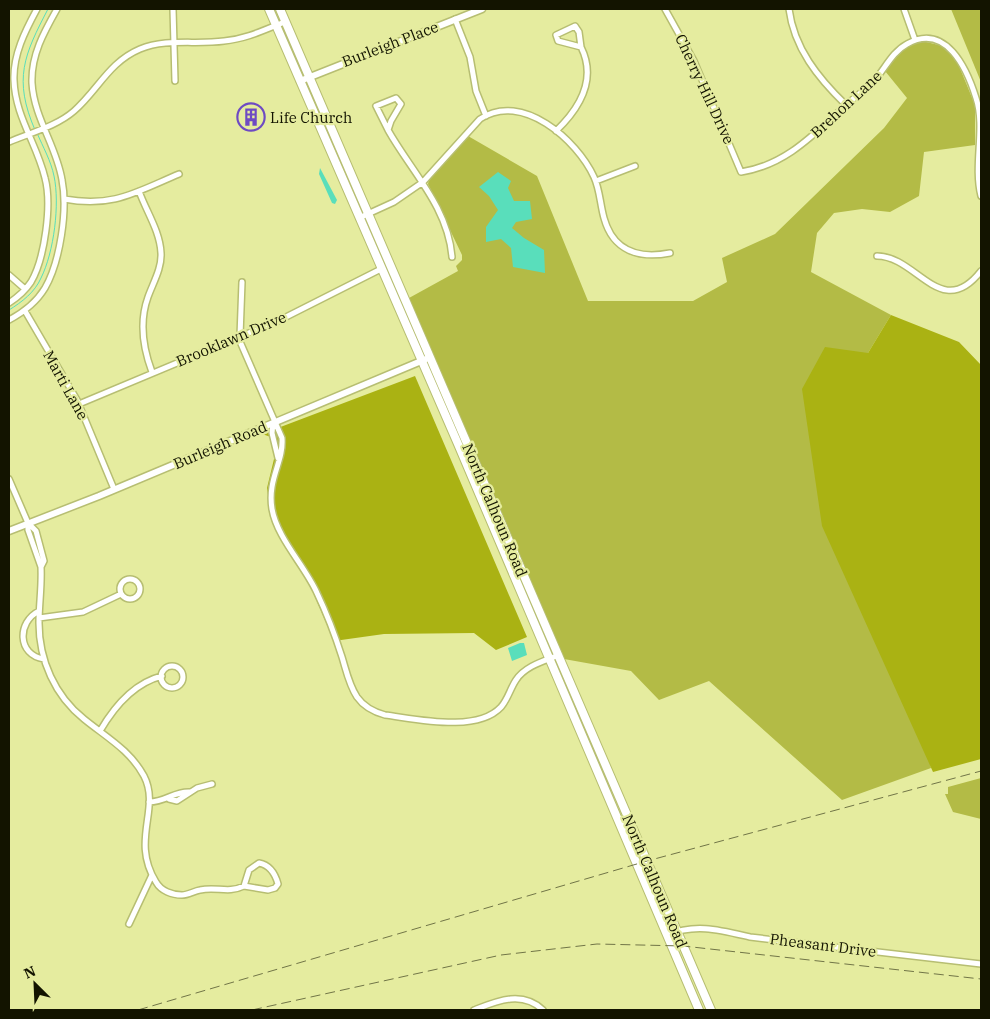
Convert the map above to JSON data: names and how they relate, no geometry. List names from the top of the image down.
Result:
{
  "streets": {
    "main road": ["North Calhoun Road"],
    "street": [
      "Burleigh Place",
      "Cherry Hill Drive",
      "Brehon Lane",
      "Brooklawn Drive",
      "Marti Lane",
      "Burleigh Road",
      "Pheasant Drive"
    ]
  },
  "crossings": [
    ["Burleigh Place", "North Calhoun Road"],
    ["Cherry Hill Drive", "Brehon Lane"],
    ["Brooklawn Drive", "Marti Lane"],
    ["Brooklawn Drive", "North Calhoun Road"],
    ["Marti Lane", "Burleigh Road"],
    ["Burleigh Road", "North Calhoun Road"],
    ["North Calhoun Road", "Pheasant Drive"]
  ],
  "places": {
    "building": ["Life Church"]
  },
  "north": "top left"
}
